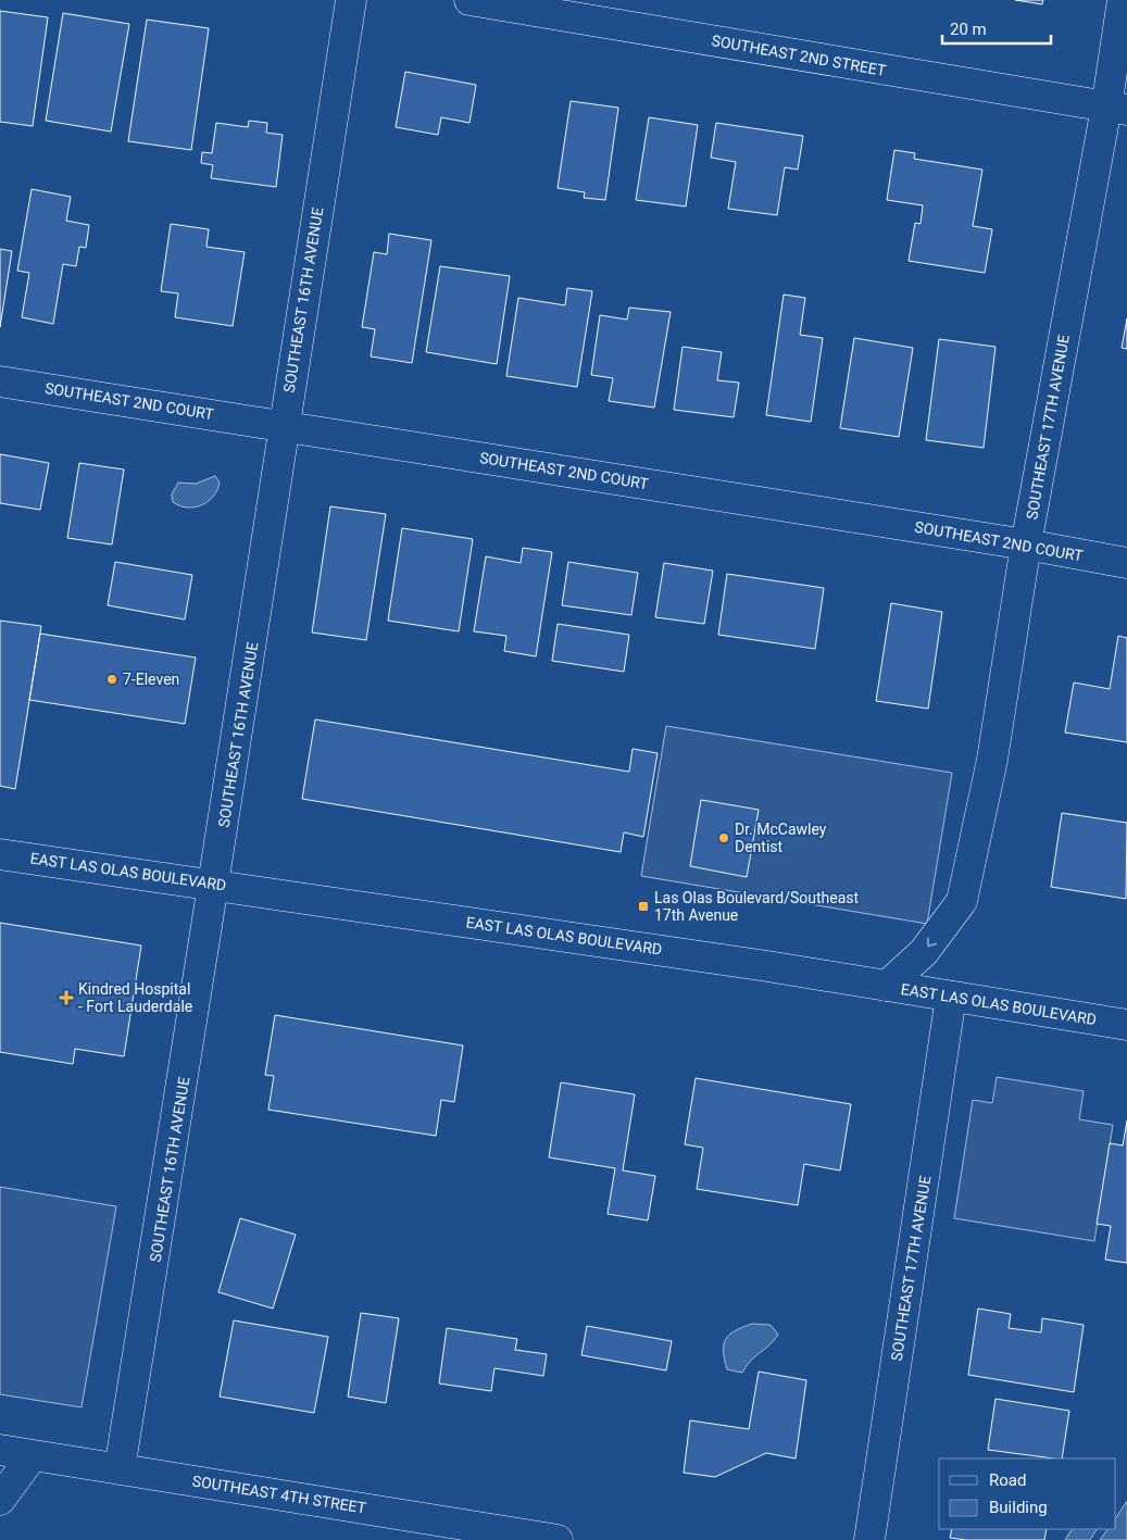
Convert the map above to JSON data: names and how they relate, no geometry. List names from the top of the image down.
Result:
{
  "streets": {
    "street": [
      "SOUTHEAST 2ND STREET",
      "SOUTHEAST 16TH AVENUE",
      "SOUTHEAST 2ND COURT",
      "SOUTHEAST 17TH AVENUE",
      "EAST LAS OLAS BOULEVARD",
      "SOUTHEAST 4TH STREET"
    ]
  },
  "crossings": [
    ["SOUTHEAST 2ND STREET", "SOUTHEAST 17TH AVENUE"],
    ["SOUTHEAST 16TH AVENUE", "SOUTHEAST 2ND COURT"],
    ["SOUTHEAST 16TH AVENUE", "EAST LAS OLAS BOULEVARD"],
    ["SOUTHEAST 16TH AVENUE", "SOUTHEAST 4TH STREET"],
    ["SOUTHEAST 2ND COURT", "SOUTHEAST 17TH AVENUE"],
    ["SOUTHEAST 17TH AVENUE", "EAST LAS OLAS BOULEVARD"]
  ],
  "places": {
    "other": ["7-Eleven", "Dr. McCawley Dentist"],
    "transit": ["Las Olas Boulevard/Southeast 17th Avenue"],
    "health": ["Kindred Hospital - Fort Lauderdale"]
  },
  "legend": ["Road", "Building"],
  "scale_bar": "20 m"
}
